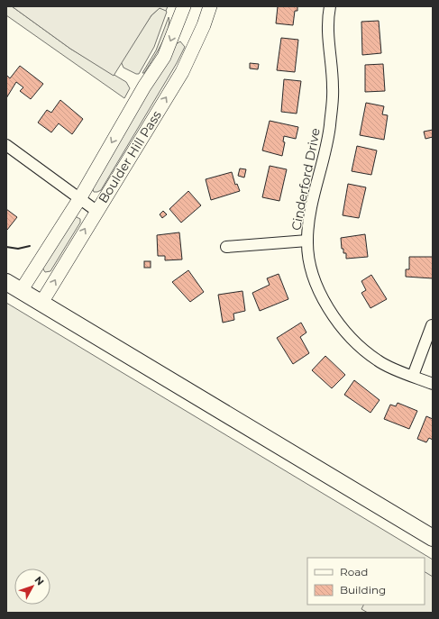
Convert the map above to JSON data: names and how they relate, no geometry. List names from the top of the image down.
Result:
{
  "streets": {
    "street": ["Boulder Hill Pass", "Cinderford Drive"]
  },
  "legend": ["Road", "Building"],
  "north": "top right"
}
